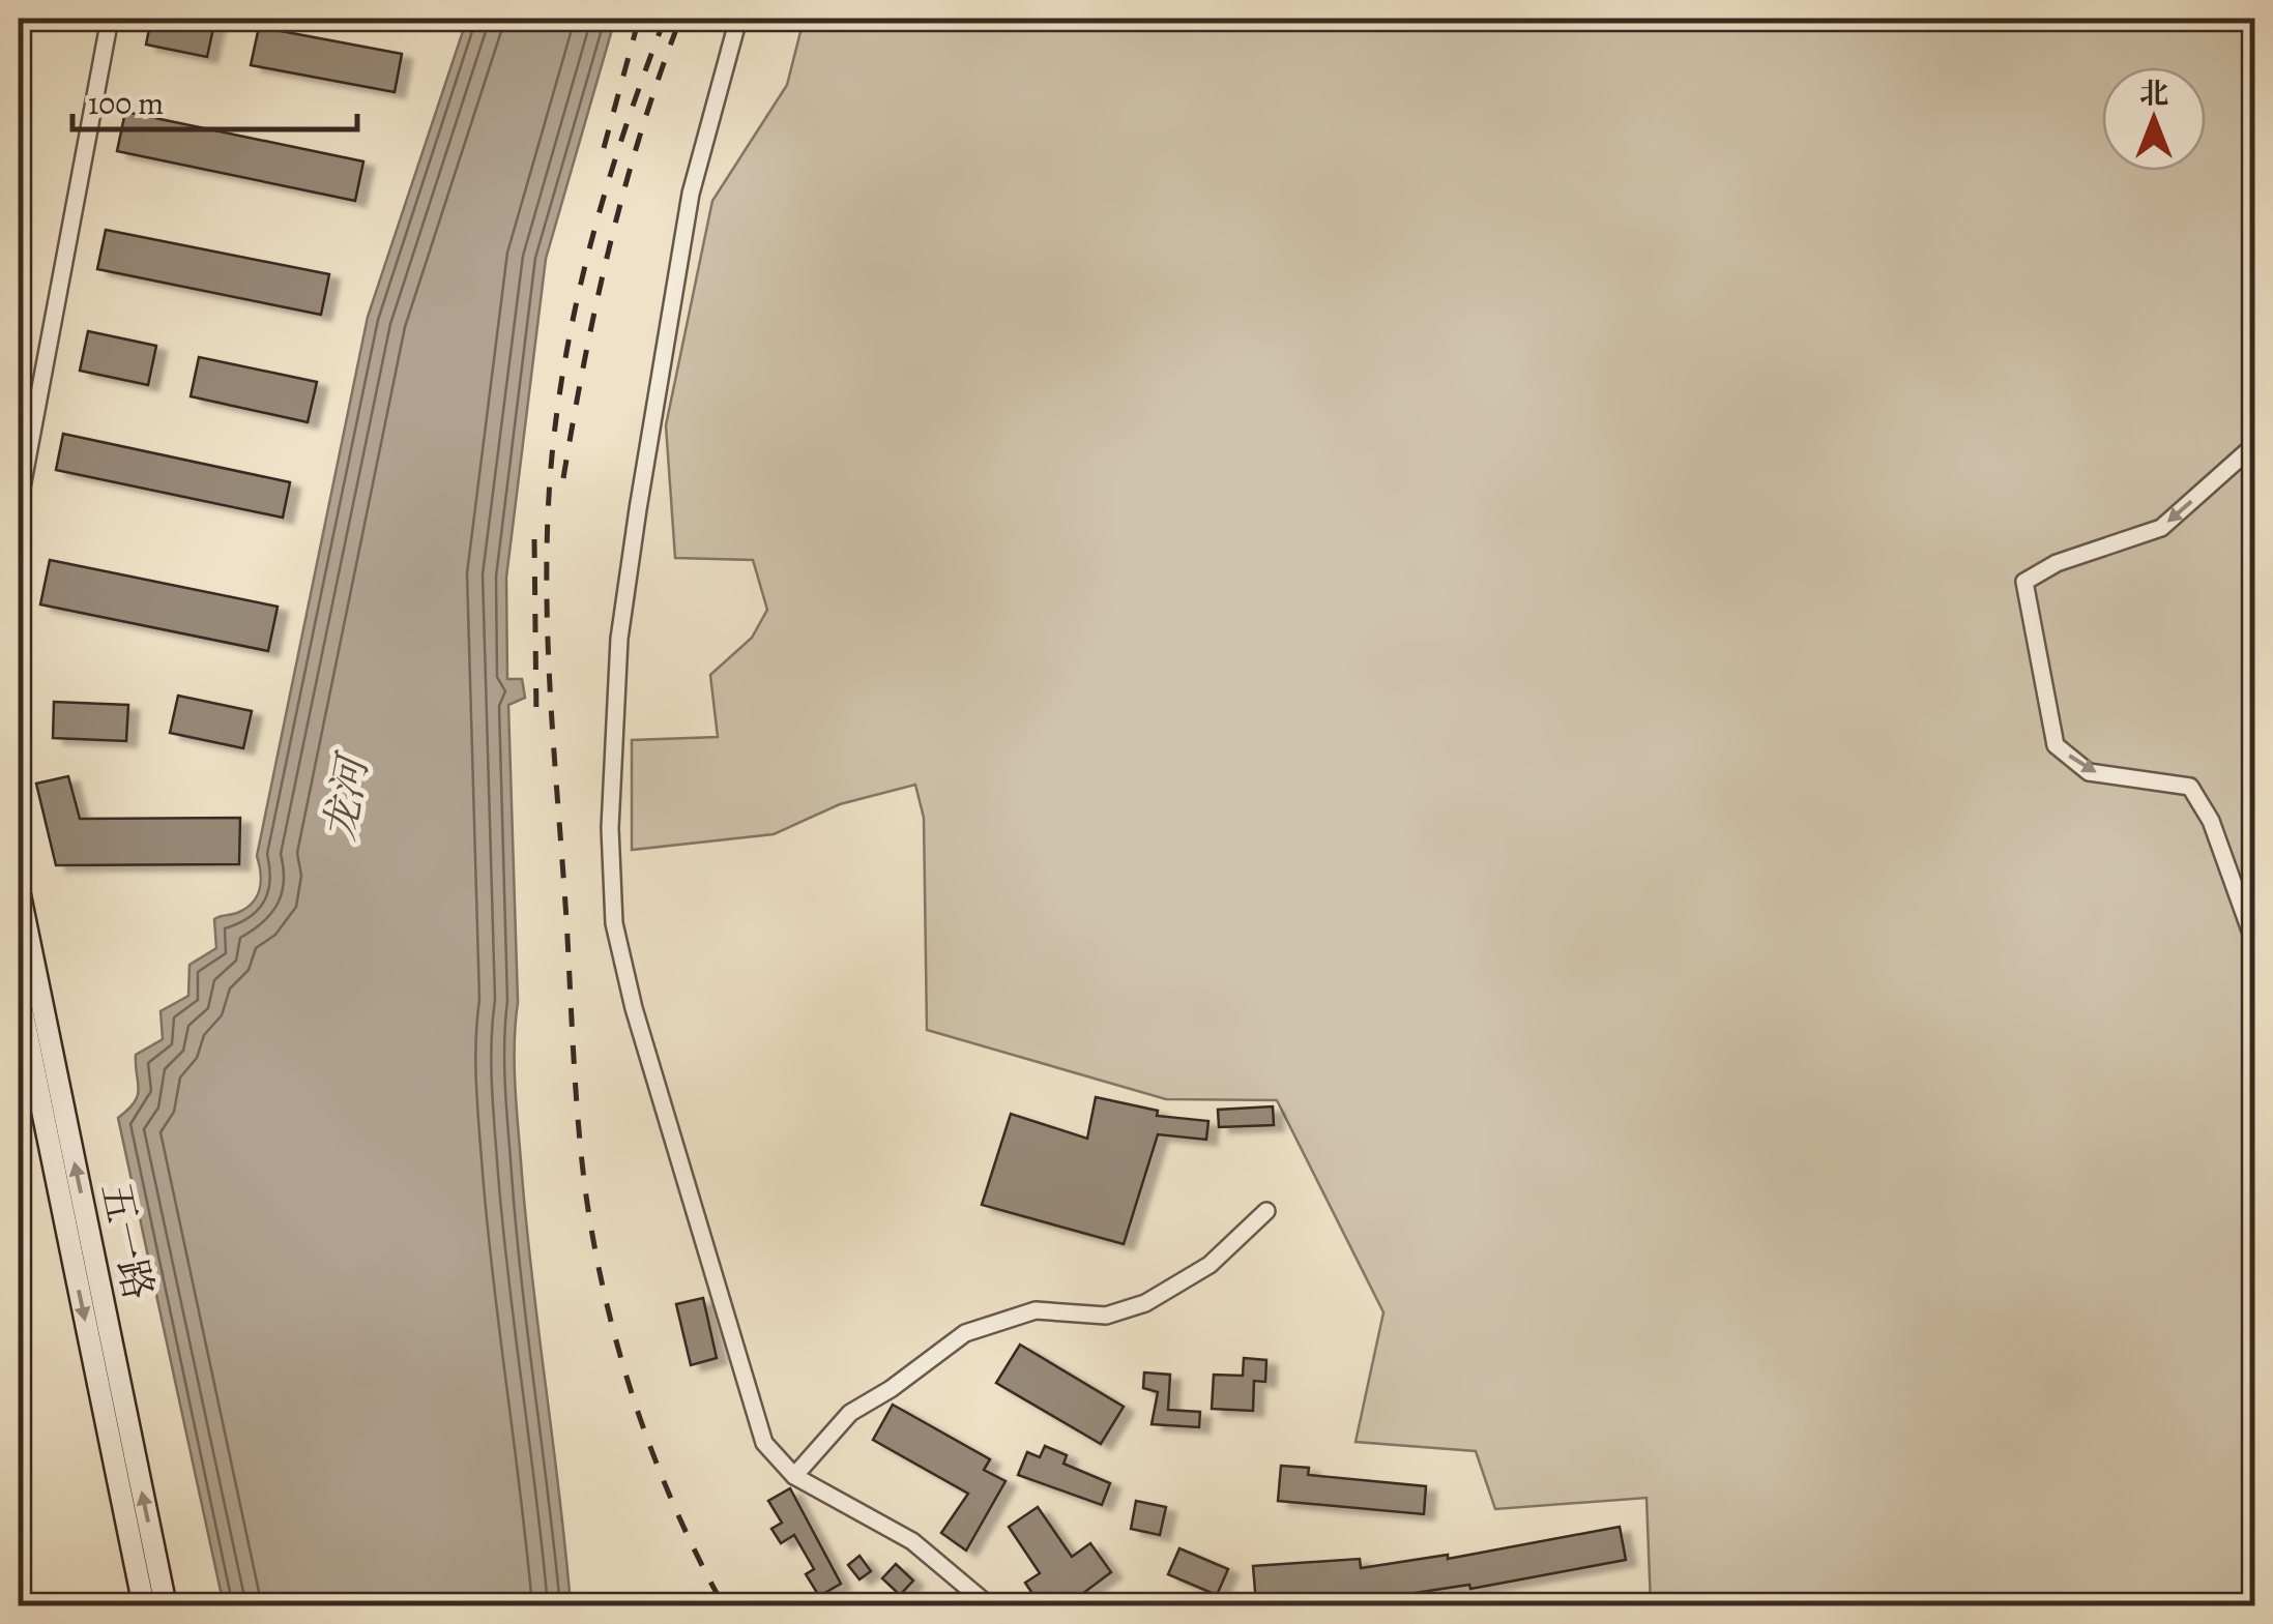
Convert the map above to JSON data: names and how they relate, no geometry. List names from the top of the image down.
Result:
{
  "streets": {
    "main road": ["五一路"]
  },
  "water": ["龙河"],
  "scale_bar": "100 m",
  "north": "top"
}
